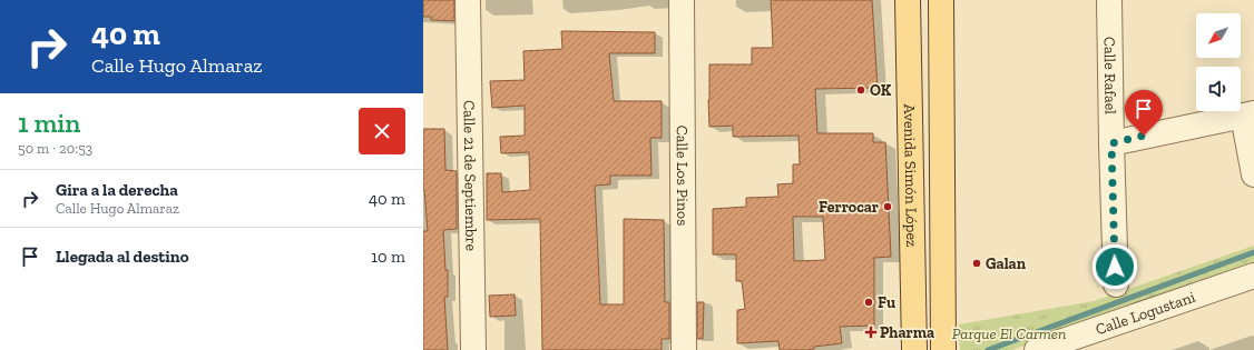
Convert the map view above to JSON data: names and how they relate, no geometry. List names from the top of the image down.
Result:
{
  "streets": {
    "main road": ["Avenida Simón López"],
    "street": [
      "Calle Rafael",
      "Calle 21 de Septiembre",
      "Calle Los Pinos",
      "Calle Logustani"
    ]
  },
  "parks": ["Parque El Carmen"],
  "places": {
    "other": [
      "OK",
      "Ferrocar",
      "Galan",
      "Fu"
    ],
    "health": ["Pharma"]
  },
  "north": "bottom left",
  "page": {
    "turn": ["40 m", "Calle Hugo Almaraz"],
    "heading": ["1 min", "50 m · 20:53"],
    "list": [
      {
        "name": "Gira a la derecha",
        "note": "Calle Hugo Almaraz",
        "value": "40 m"
      },
      {
        "name": "Llegada al destino",
        "value": "10 m"
      }
    ]
  }
}
